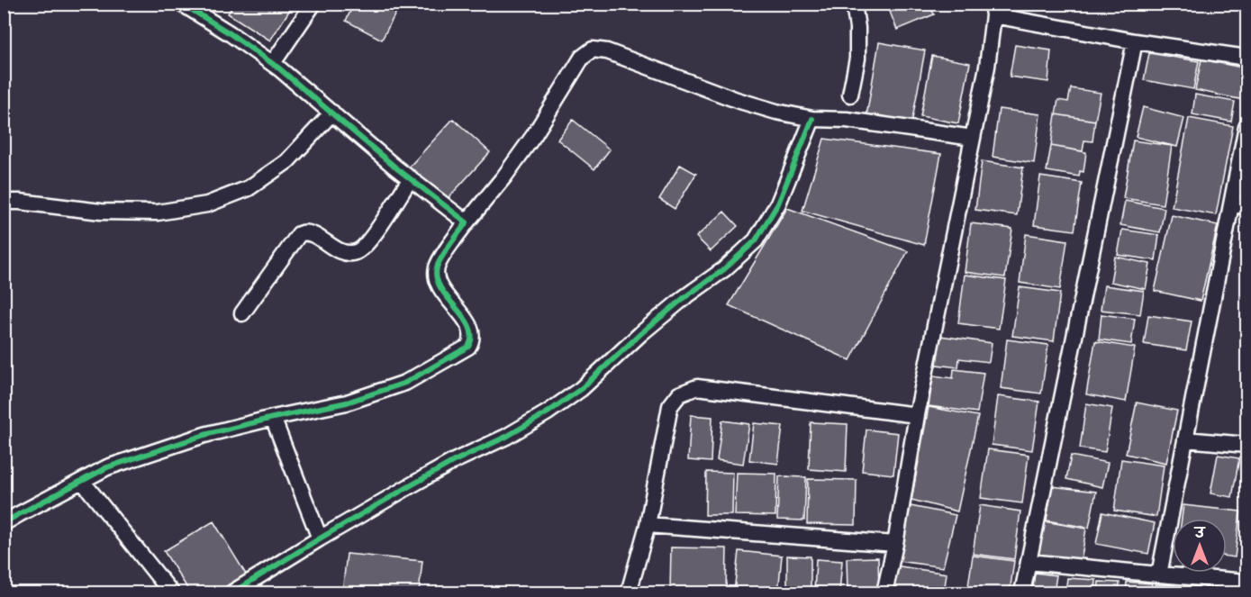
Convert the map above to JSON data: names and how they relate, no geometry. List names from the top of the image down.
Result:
{
  "north": "top"
}
